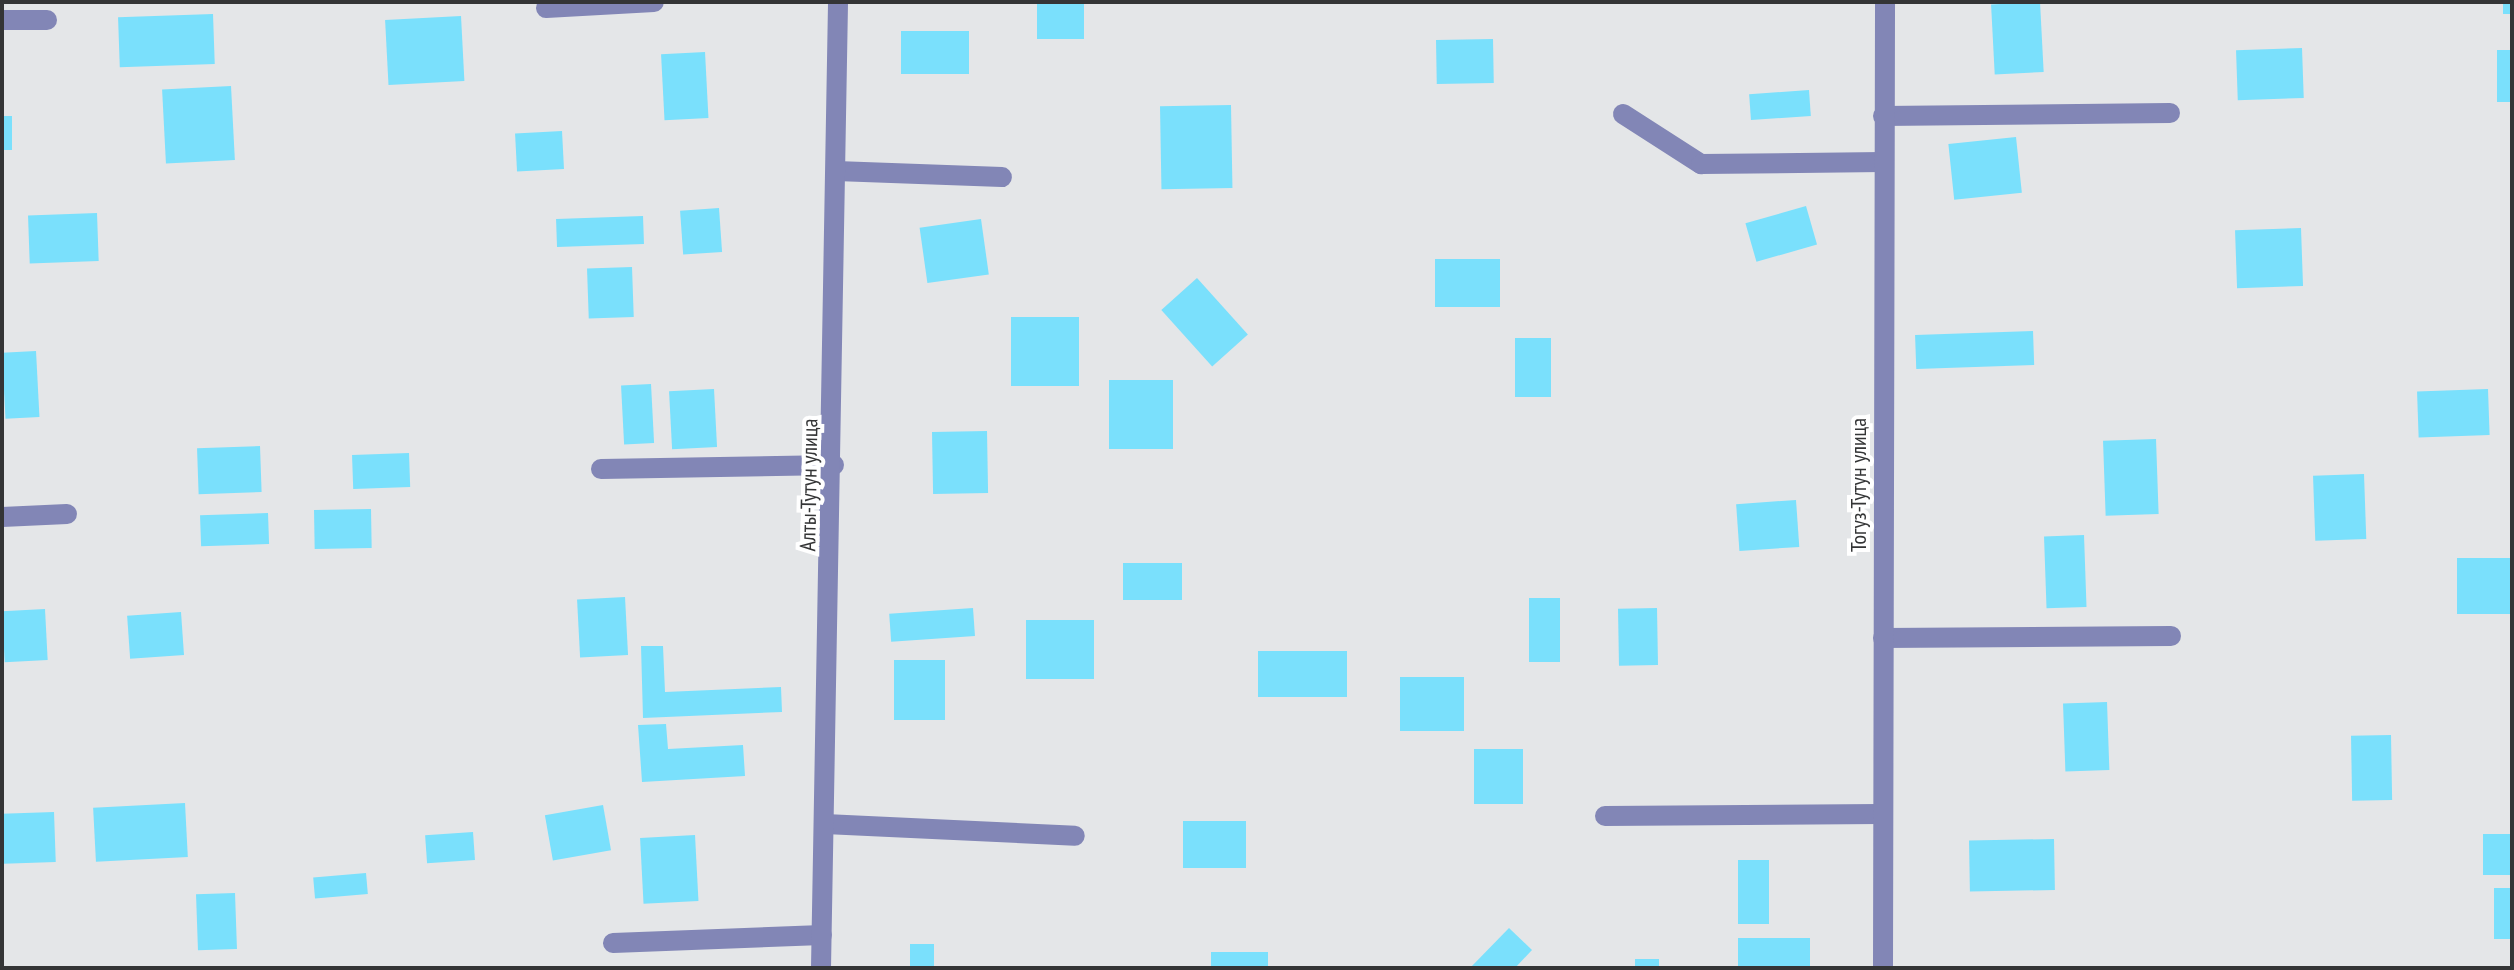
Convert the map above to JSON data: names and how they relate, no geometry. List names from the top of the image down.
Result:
{
  "streets": {
    "street": ["Алты-Тутун улица", "Тогуз-Тутун улица"]
  }
}
